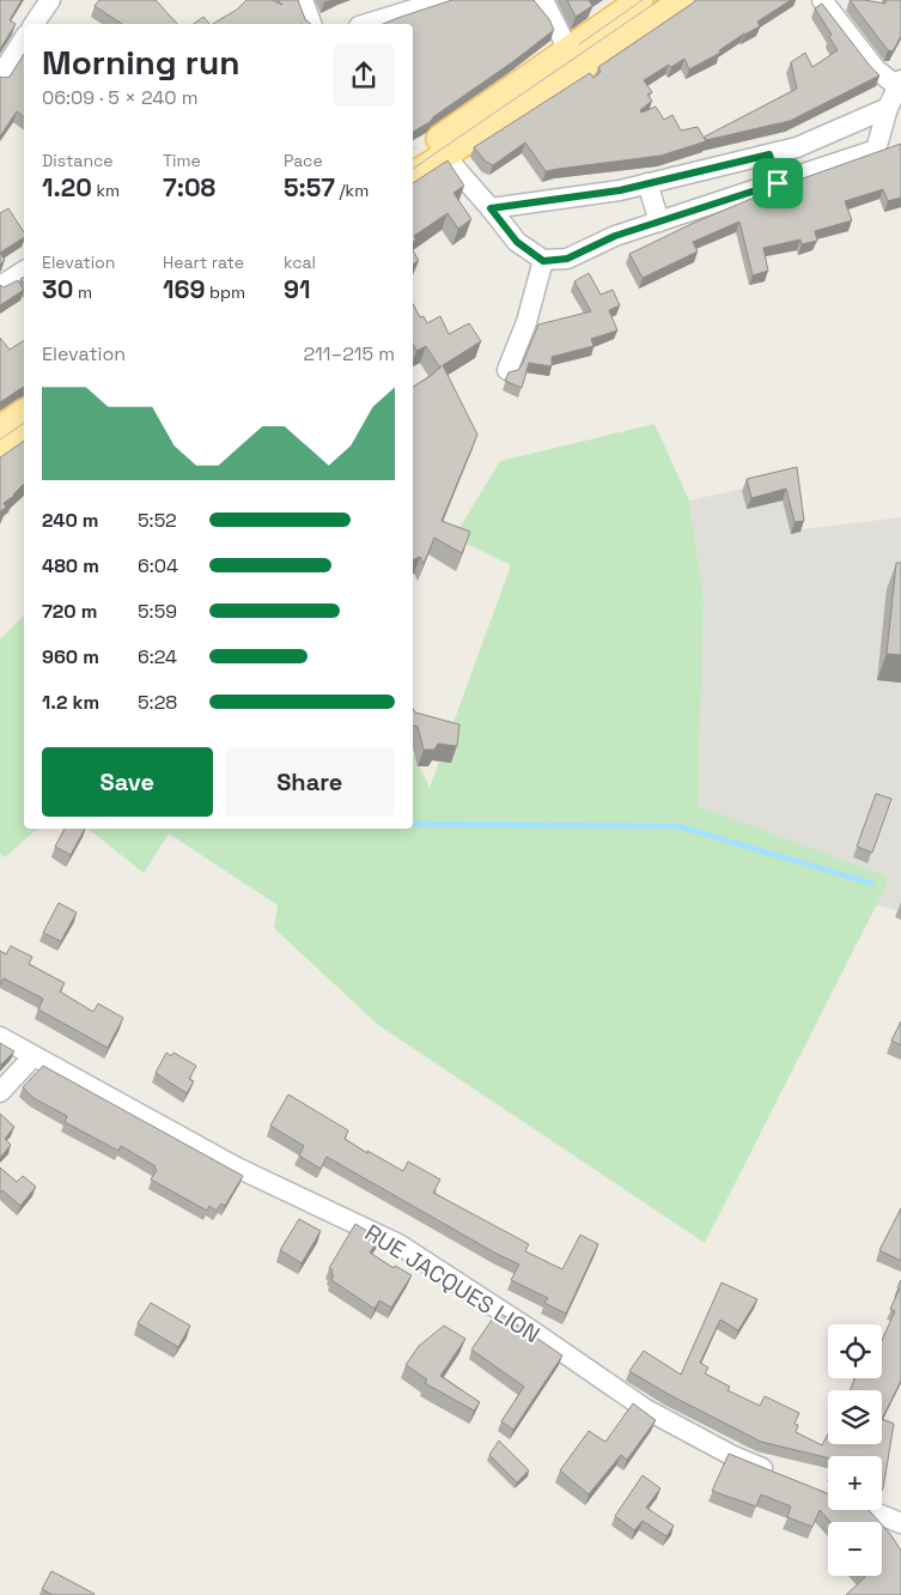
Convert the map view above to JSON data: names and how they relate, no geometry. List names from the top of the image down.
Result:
{
  "streets": {
    "street": ["RUE JACQUES LION"]
  },
  "page": {
    "heading": ["Morning run", "06:09 · 5 × 240 m"],
    "stats": [
      ["Distance", "1.20 km"],
      ["Time", "7:08"],
      ["Pace", "5:57 /km"],
      ["Elevation", "30 m"],
      ["Heart rate", "169 bpm"],
      ["kcal", "91"]
    ],
    "chart": ["Elevation", "211–215 m"],
    "list": [
      {
        "name": "240 m",
        "note": "5:52"
      },
      {
        "name": "480 m",
        "note": "6:04"
      },
      {
        "name": "720 m",
        "note": "5:59"
      },
      {
        "name": "960 m",
        "note": "6:24"
      },
      {
        "name": "1.2 km",
        "note": "5:28"
      }
    ],
    "buttons": ["Save", "Share"],
    "map_buttons": ["+", "−"]
  }
}
